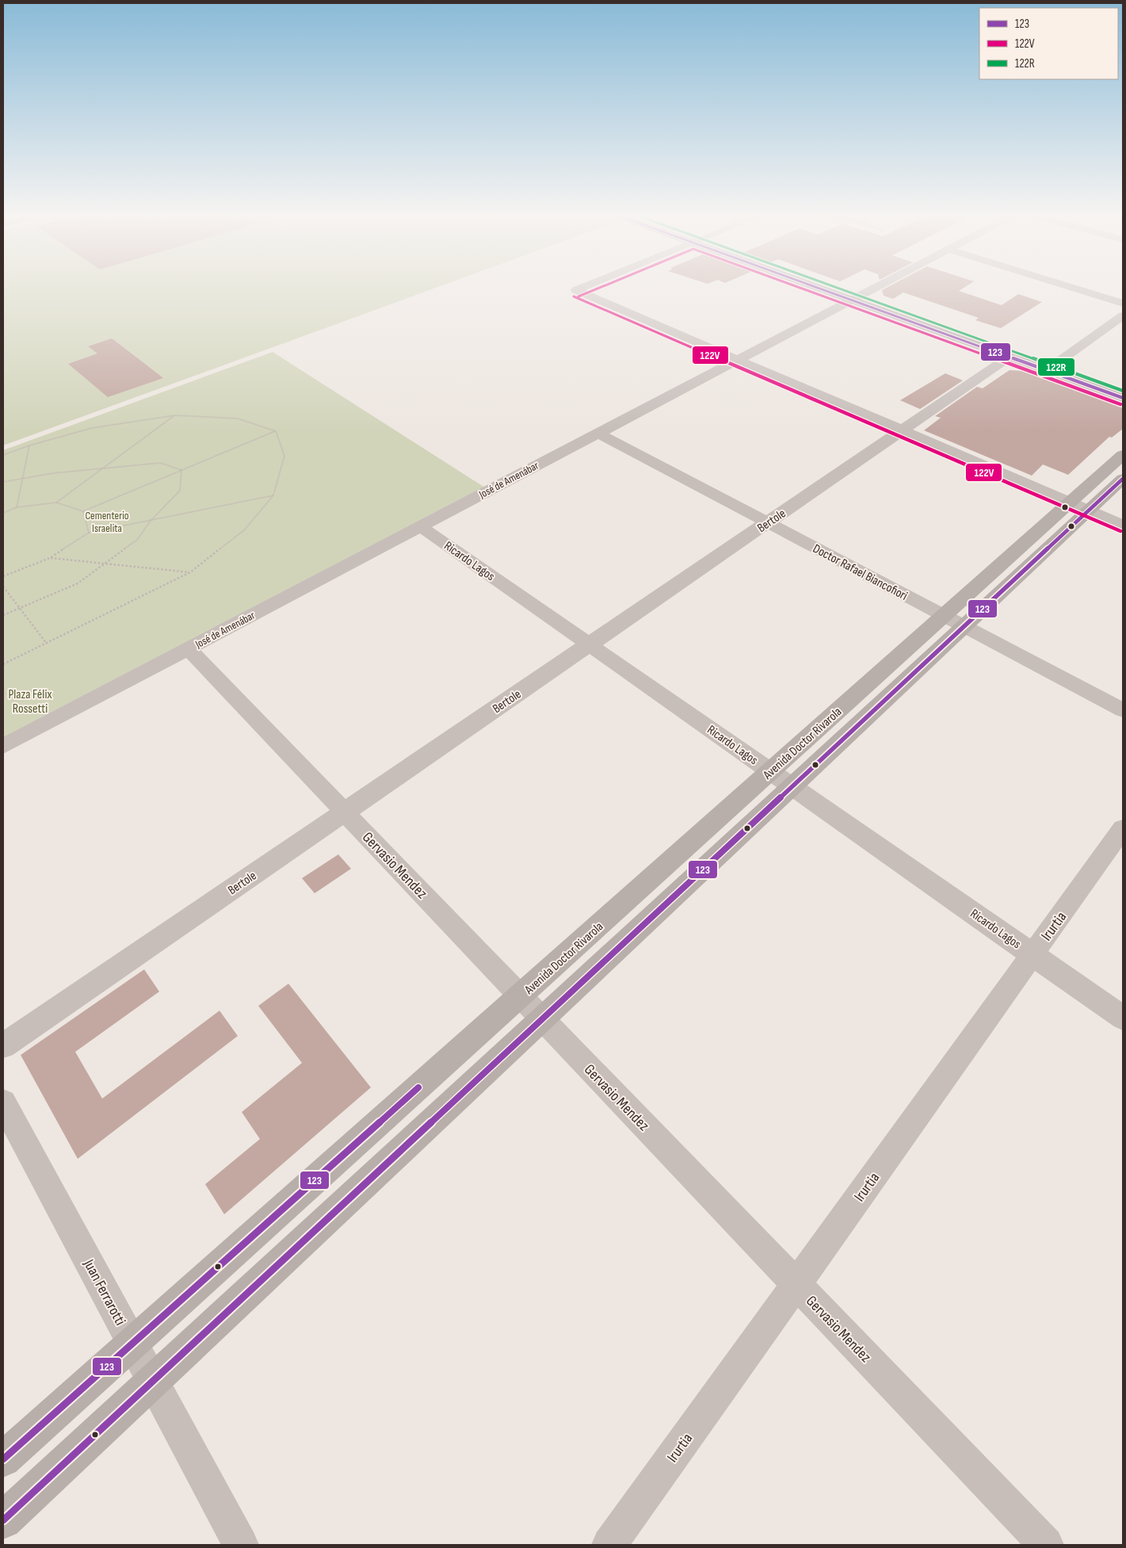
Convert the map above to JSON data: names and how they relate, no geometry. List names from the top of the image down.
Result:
{
  "streets": {
    "main road": ["Avenida Doctor Rivarola"],
    "street": [
      "José de Amenábar",
      "Bertole",
      "Ricardo Lagos",
      "Doctor Rafael Biancofiori",
      "Gervasio Mendez",
      "Irurtia",
      "Juan Ferrarotti"
    ]
  },
  "crossings": [
    ["José de Amenábar", "Ricardo Lagos"],
    ["José de Amenábar", "Doctor Rafael Biancofiori"],
    ["José de Amenábar", "Gervasio Mendez"],
    ["Bertole", "Ricardo Lagos"],
    ["Bertole", "Doctor Rafael Biancofiori"],
    ["Bertole", "Gervasio Mendez"],
    ["Ricardo Lagos", "Avenida Doctor Rivarola"],
    ["Ricardo Lagos", "Irurtia"],
    ["Doctor Rafael Biancofiori", "Avenida Doctor Rivarola"],
    ["Avenida Doctor Rivarola", "Gervasio Mendez"],
    ["Avenida Doctor Rivarola", "Juan Ferrarotti"],
    ["Gervasio Mendez", "Irurtia"]
  ],
  "parks": ["Cementerio Israelita", "Plaza Félix Rossetti"],
  "lines": ["transit line 123", "transit line 122V", "transit line 122R"],
  "legend": ["123", "122V", "122R"]
}
